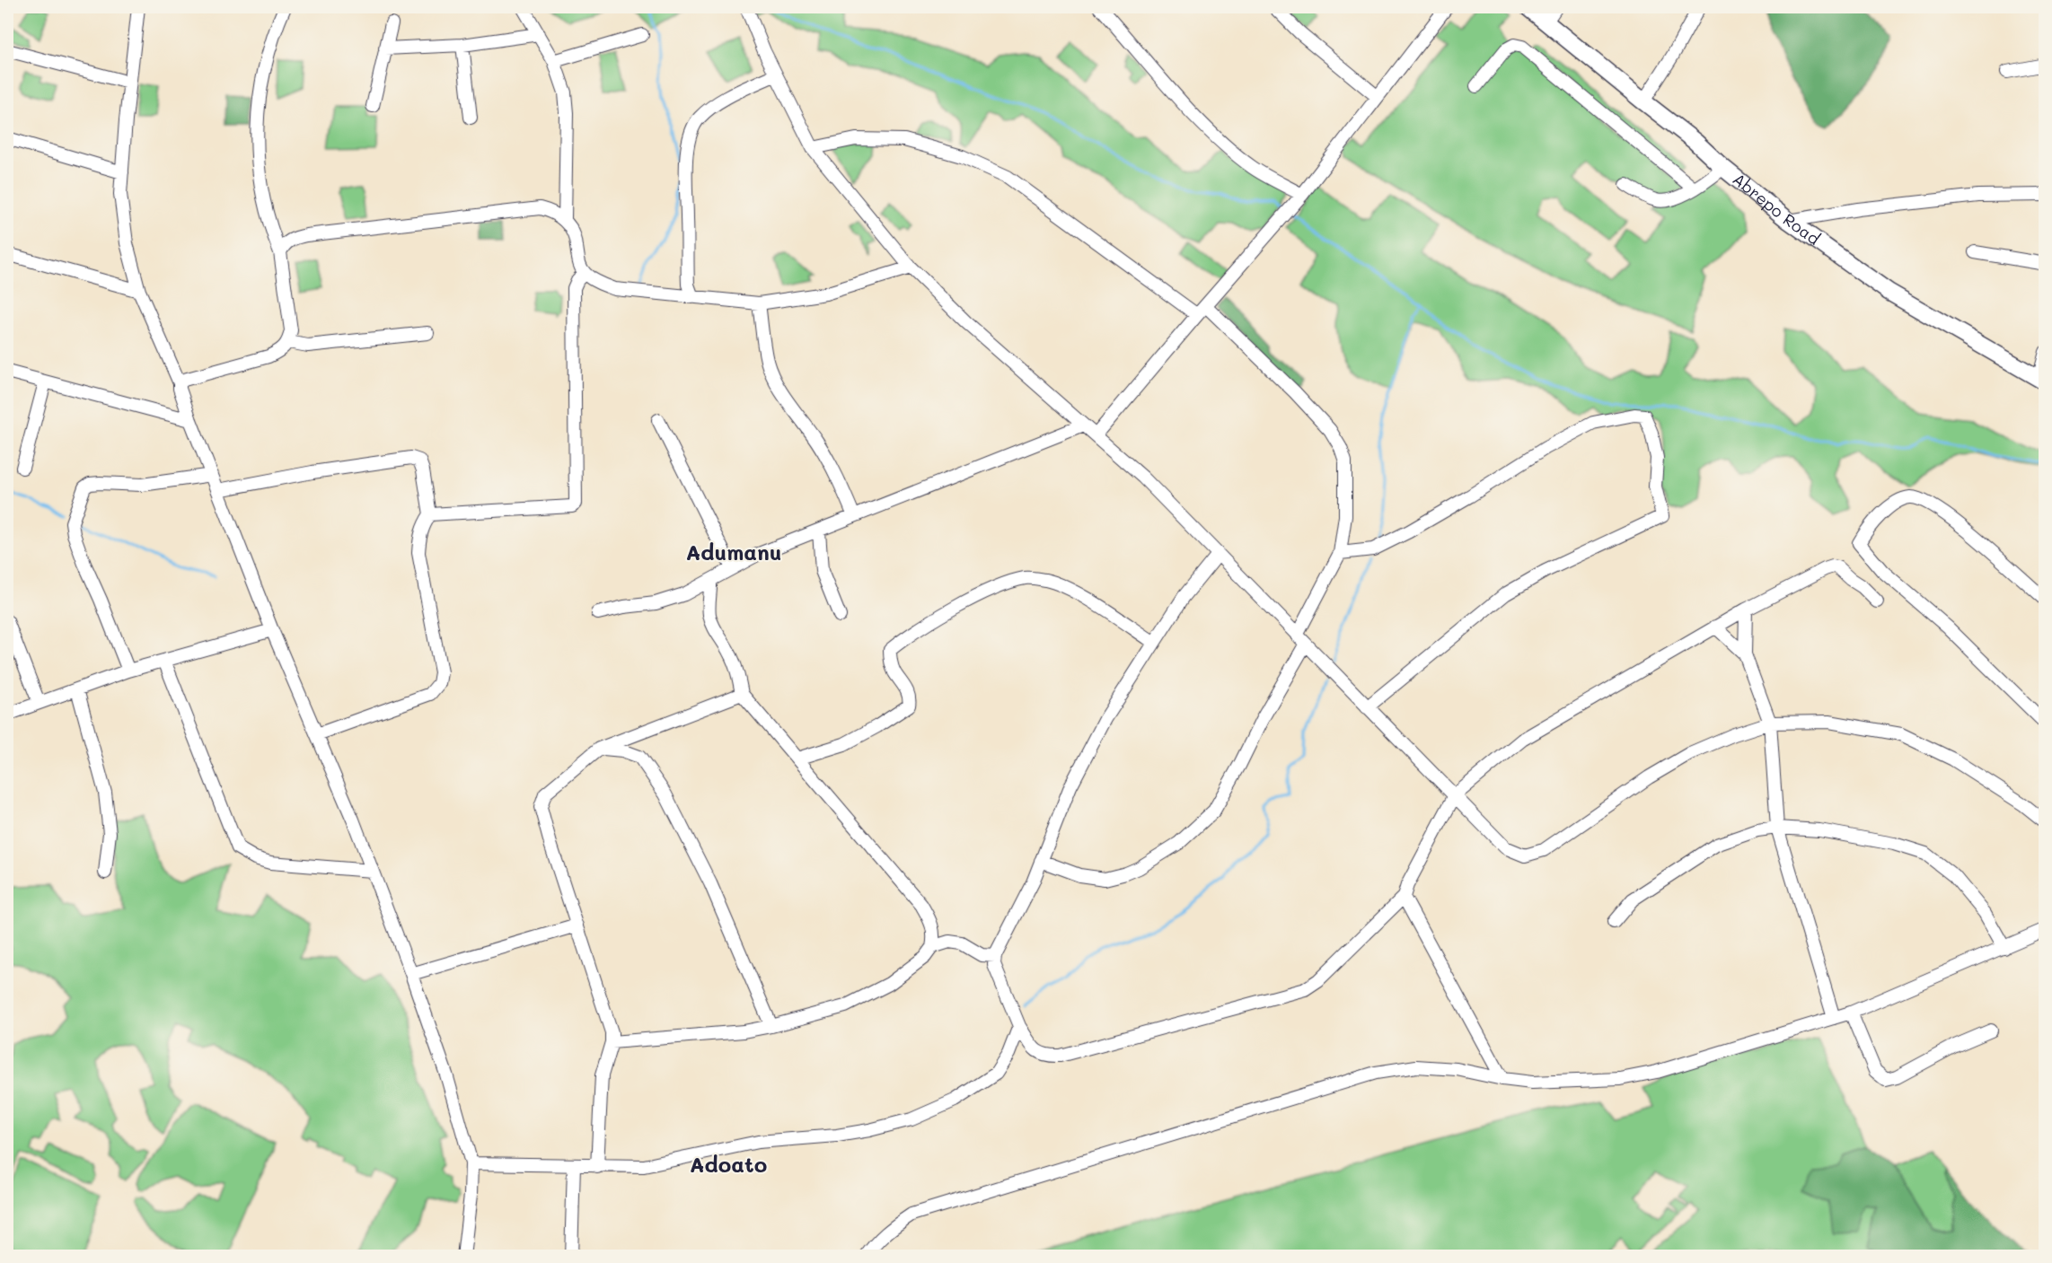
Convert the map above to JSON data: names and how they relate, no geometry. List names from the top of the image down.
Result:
{
  "streets": {
    "main road": ["Abrepo Road"]
  },
  "districts": ["Adumanu", "Adoato"]
}
